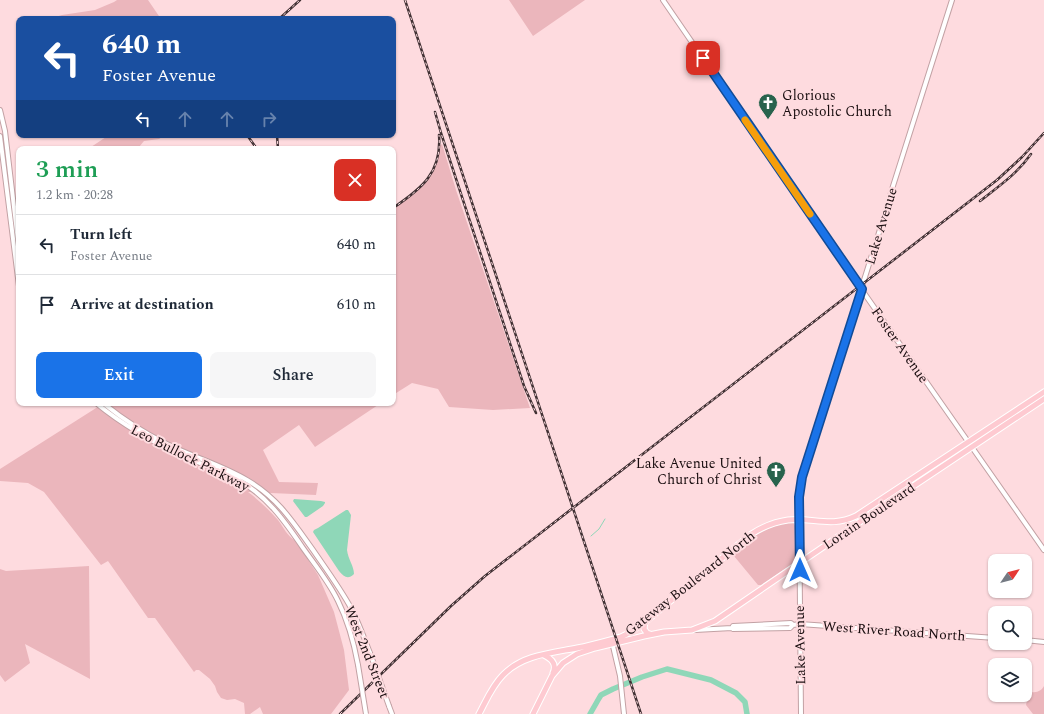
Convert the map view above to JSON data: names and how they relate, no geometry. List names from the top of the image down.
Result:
{
  "streets": {
    "main road": ["Lorain Boulevard", "Gateway Boulevard North", "West River Road North"],
    "street": [
      "Lake Avenue",
      "Foster Avenue",
      "Leo Bullock Parkway",
      "West 2nd Street"
    ]
  },
  "crossings": [
    ["Lake Avenue", "Foster Avenue"],
    ["Lake Avenue", "Lorain Boulevard"],
    ["Lake Avenue", "Gateway Boulevard North"],
    ["Lake Avenue", "West River Road North"],
    ["Foster Avenue", "Lorain Boulevard"],
    ["Leo Bullock Parkway", "West 2nd Street"],
    ["Lorain Boulevard", "Gateway Boulevard North"],
    ["Lorain Boulevard", "West River Road North"],
    ["Gateway Boulevard North", "West River Road North"]
  ],
  "places": {
    "church": ["Glorious Apostolic Church", "Lake Avenue United Church of Christ"]
  },
  "north": "top right",
  "page": {
    "turn": ["640 m", "Foster Avenue"],
    "heading": ["3 min", "1.2 km · 20:28"],
    "list": [
      {
        "name": "Turn left",
        "note": "Foster Avenue",
        "value": "640 m"
      },
      {
        "name": "Arrive at destination",
        "value": "610 m"
      }
    ],
    "buttons": ["Exit", "Share"]
  }
}
